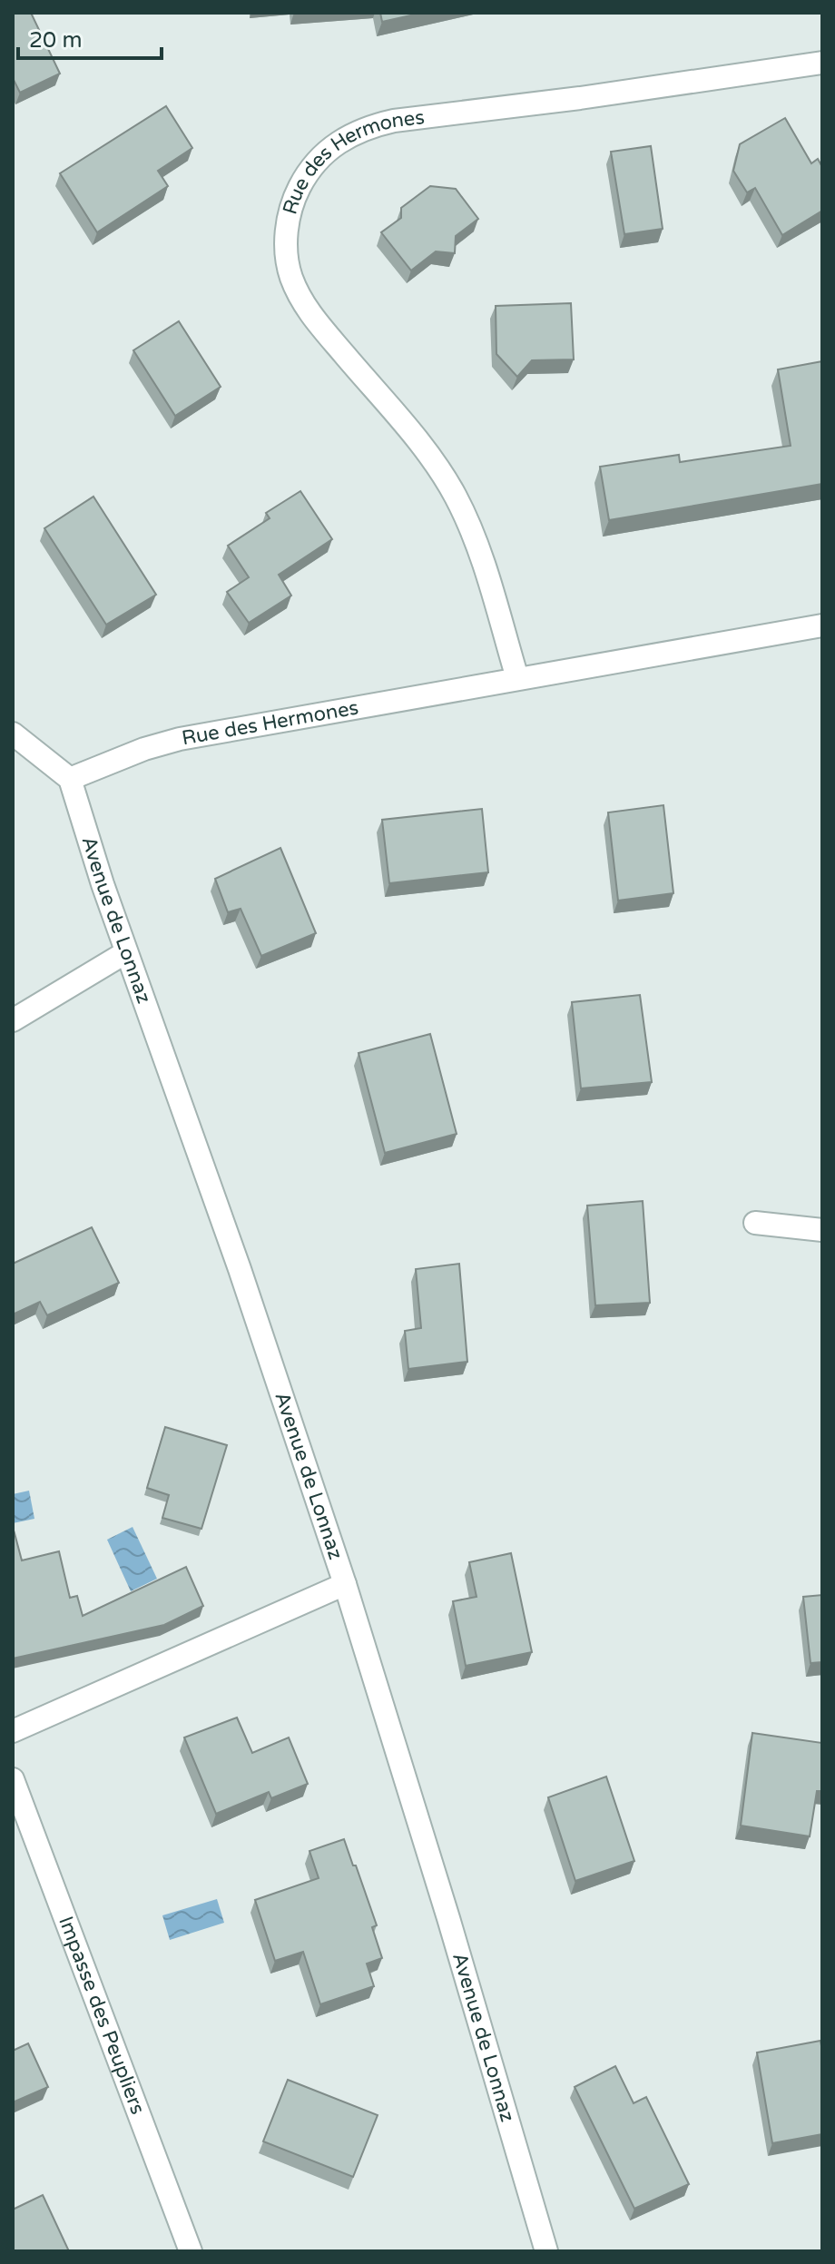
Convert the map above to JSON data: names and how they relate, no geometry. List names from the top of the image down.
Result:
{
  "streets": {
    "street": ["Rue des Hermones", "Avenue de Lonnaz", "Impasse des Peupliers"]
  },
  "crossings": [
    ["Rue des Hermones", "Avenue de Lonnaz"]
  ],
  "scale_bar": "20 m"
}
